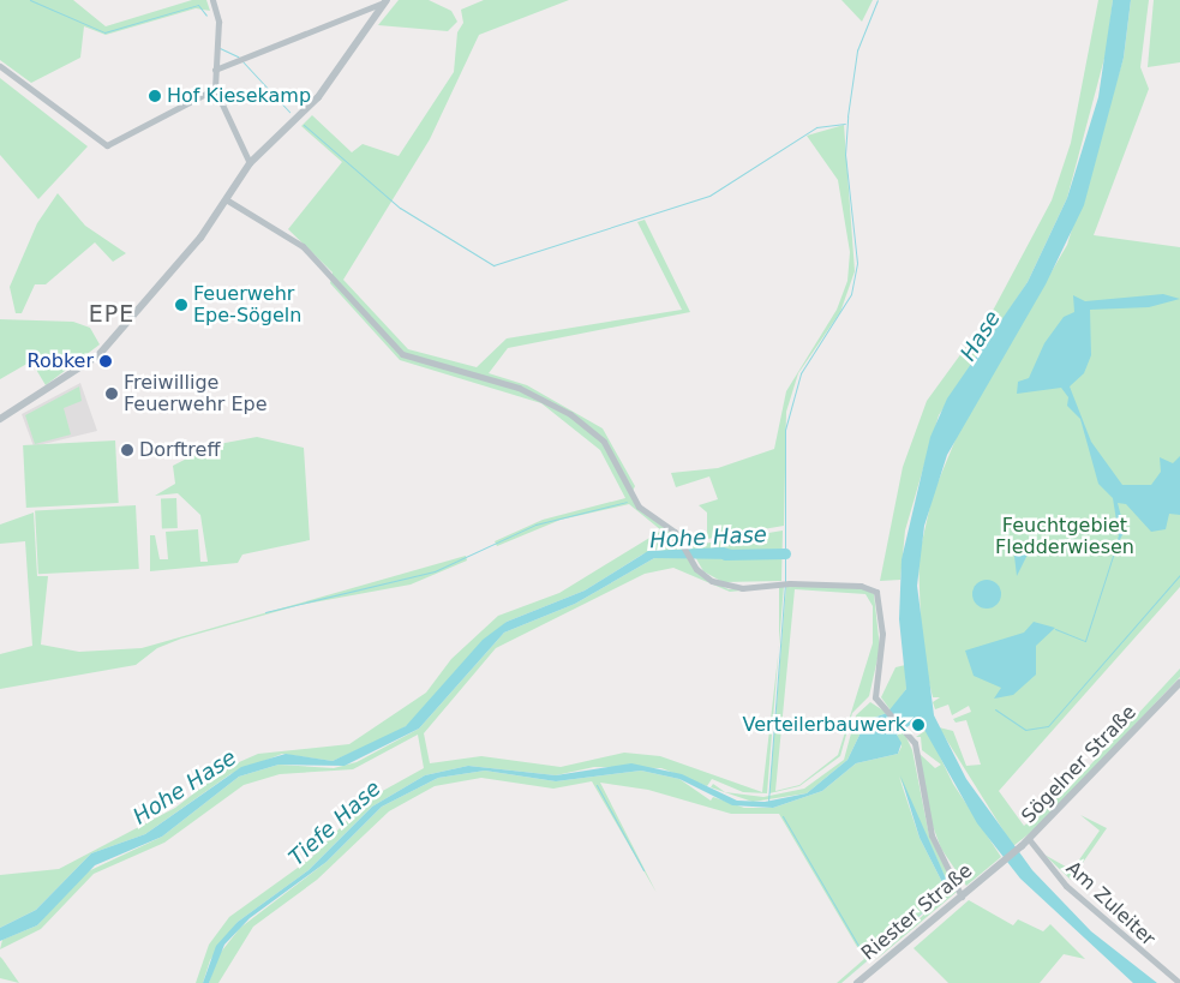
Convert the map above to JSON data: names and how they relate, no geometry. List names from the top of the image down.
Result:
{
  "streets": {
    "street": ["Sögelner Straße", "Am Zuleiter", "Riester Straße"]
  },
  "crossings": [
    ["Sögelner Straße", "Am Zuleiter"],
    ["Sögelner Straße", "Riester Straße"]
  ],
  "districts": ["EPE"],
  "water": ["Hase", "Hohe Hase", "Tiefe Hase"],
  "parks": ["Feuchtgebiet Fledderwiesen"],
  "places": [
    "Hof Kiesekamp",
    "Feuerwehr Epe-Sögeln",
    "Robker",
    "Freiwillige Feuerwehr Epe",
    "Dorftreff",
    "Verteilerbauwerk"
  ]
}
